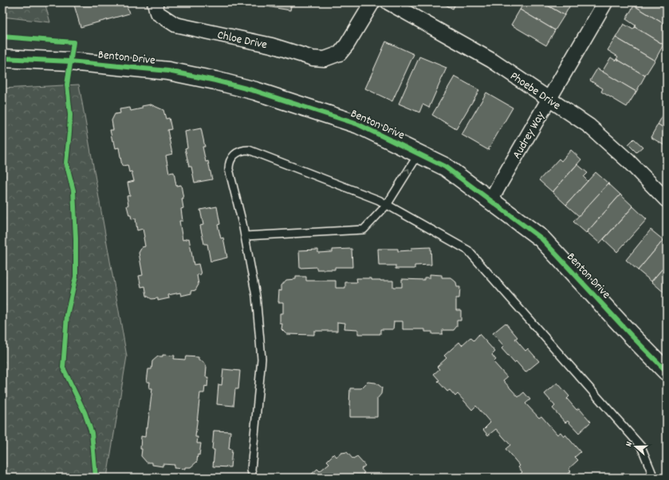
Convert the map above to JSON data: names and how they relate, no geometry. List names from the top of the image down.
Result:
{
  "streets": {
    "street": [
      "Chloe Drive",
      "Benton Drive",
      "Phoebe Drive",
      "Audrey Way"
    ]
  },
  "crossings": [
    ["Benton Drive", "Audrey Way"],
    ["Phoebe Drive", "Audrey Way"]
  ],
  "north": "left"
}
